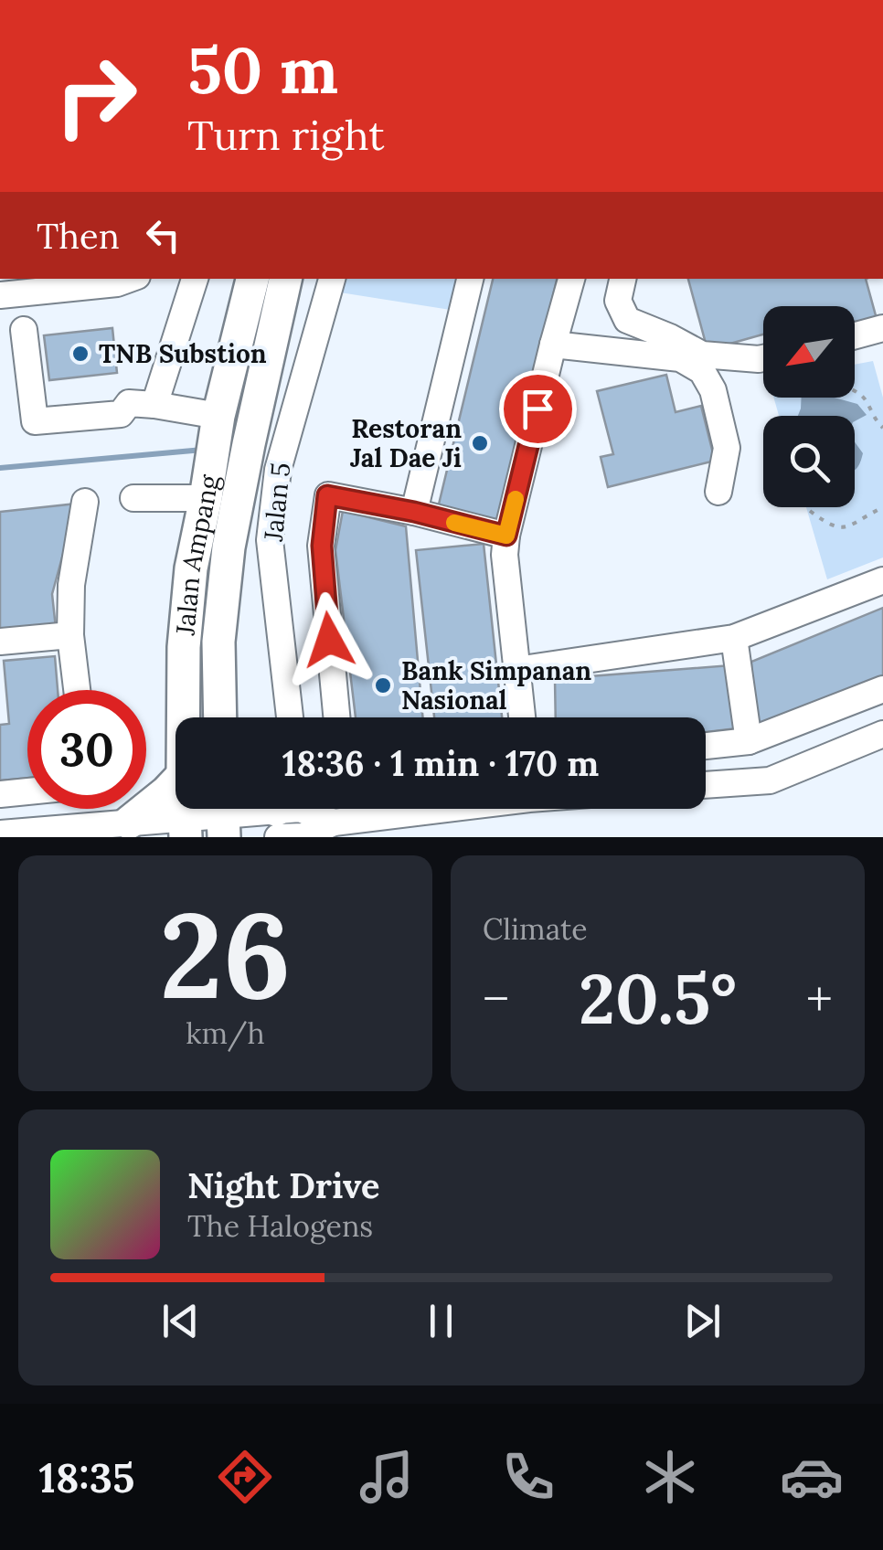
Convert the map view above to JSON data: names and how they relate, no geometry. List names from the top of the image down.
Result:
{
  "streets": {
    "main road": ["Jalan Ampang"],
    "street": ["Jalan 5"]
  },
  "places": ["TNB Substion", "Restoran Jal Dae Ji", "Bank Simpanan Nasional"],
  "north": "bottom left",
  "page": {
    "turn": ["50 m", "Turn right"],
    "then": "Then",
    "limit": "30",
    "trip": "18:36 · 1 min · 170 m",
    "tile": [
      ["26", "km/h"],
      "Climate"
    ],
    "heat": ["−", "20.5°", "+"],
    "song": ["Night Drive", "The Halogens"],
    "tabs": "18:35"
  }
}
